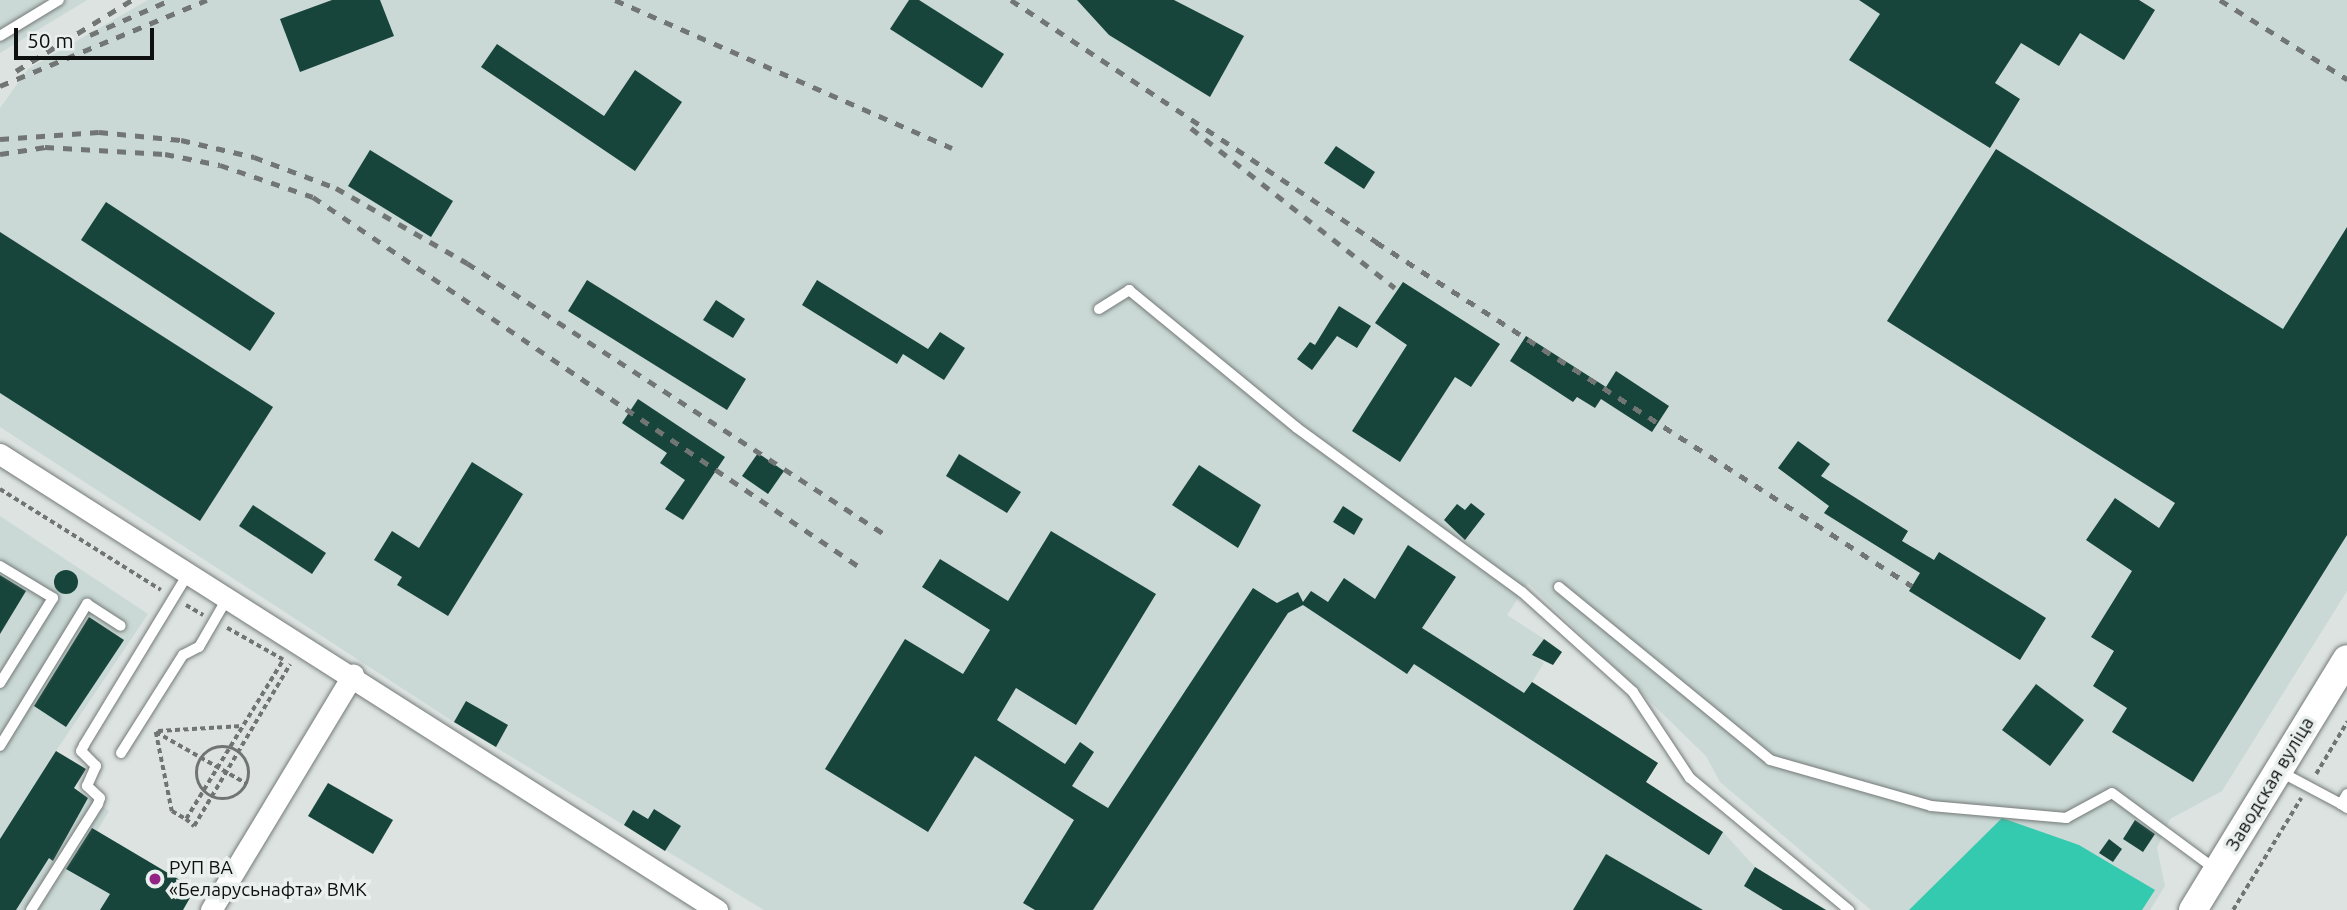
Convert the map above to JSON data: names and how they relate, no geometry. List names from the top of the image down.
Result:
{
  "streets": {
    "main road": ["Заводская вуліца"]
  },
  "places": ["РУП ВА «Беларусьнафта» ВМК"],
  "scale_bar": "50 m"
}
